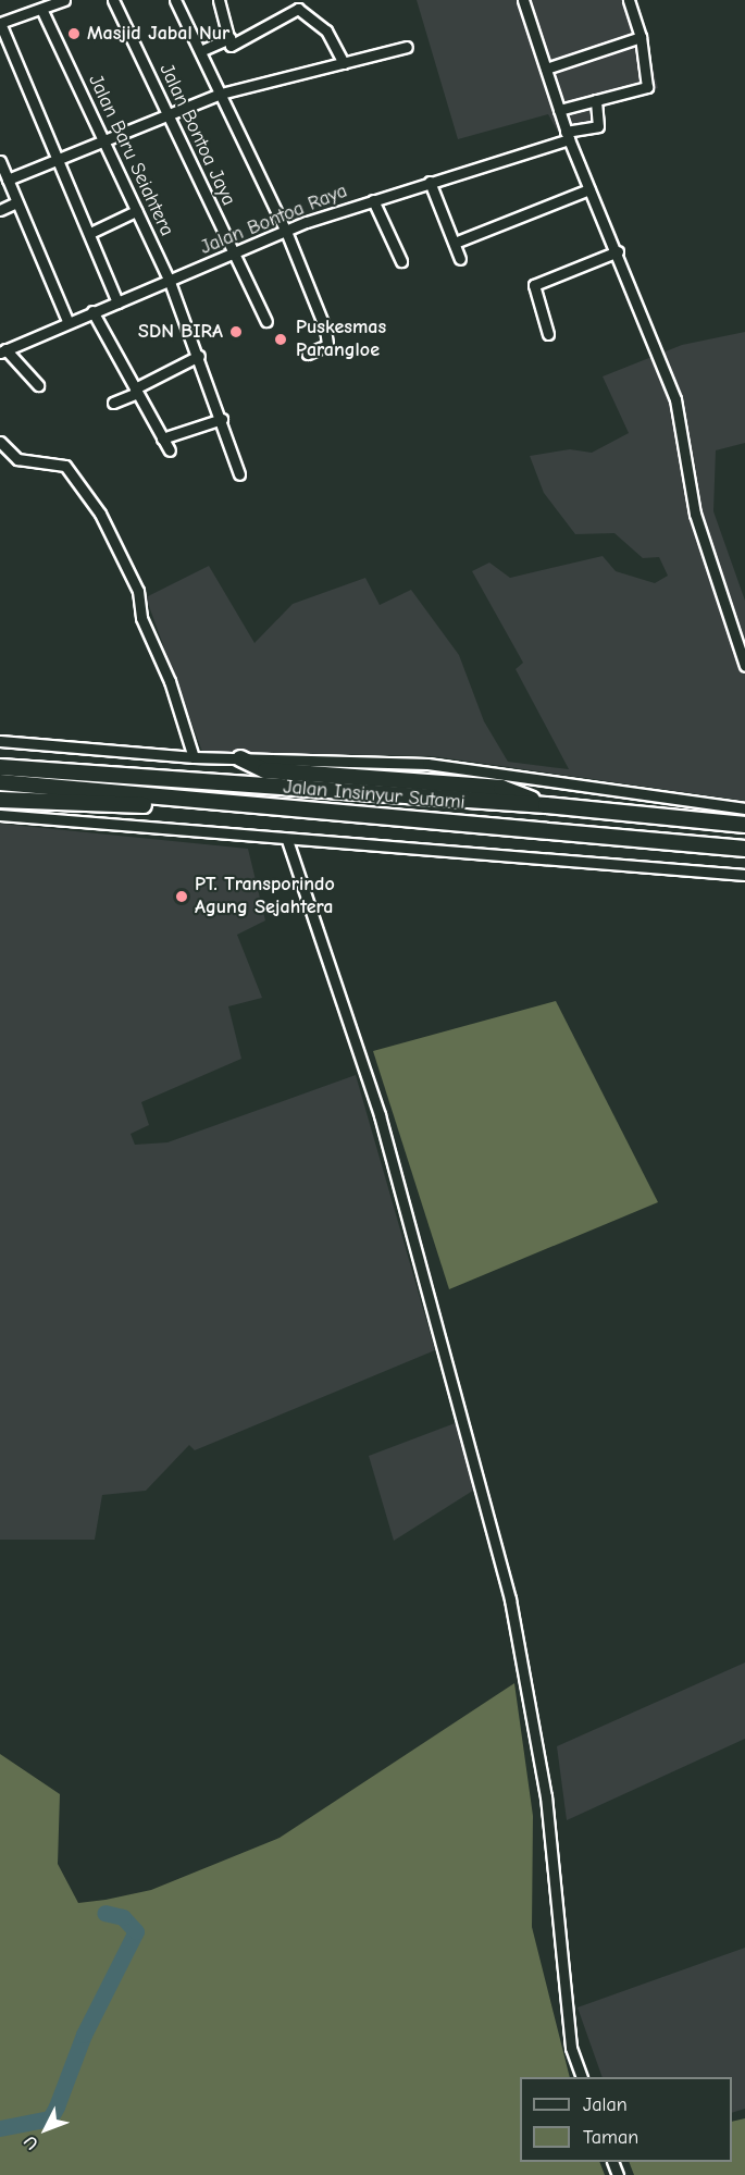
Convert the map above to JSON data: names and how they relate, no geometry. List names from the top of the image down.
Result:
{
  "streets": {
    "highway": ["Jalan Insinyur Sutami"],
    "street": ["Jalan Bontoa Jaya", "Jalan Baru Seiahtera", "Jalan Bontoa Raya"]
  },
  "crossings": [
    ["Jalan Bontoa Jaya", "Jalan Bontoa Raya"],
    ["Jalan Baru Seiahtera", "Jalan Bontoa Raya"]
  ],
  "places": [
    "Masjid Jabal Nur",
    "SDN BIRA",
    "Puskesmas Parangloe",
    "PT. Transporindo Agung Sejahtera"
  ],
  "legend": ["Jalan", "Taman"],
  "north": "bottom left"
}
